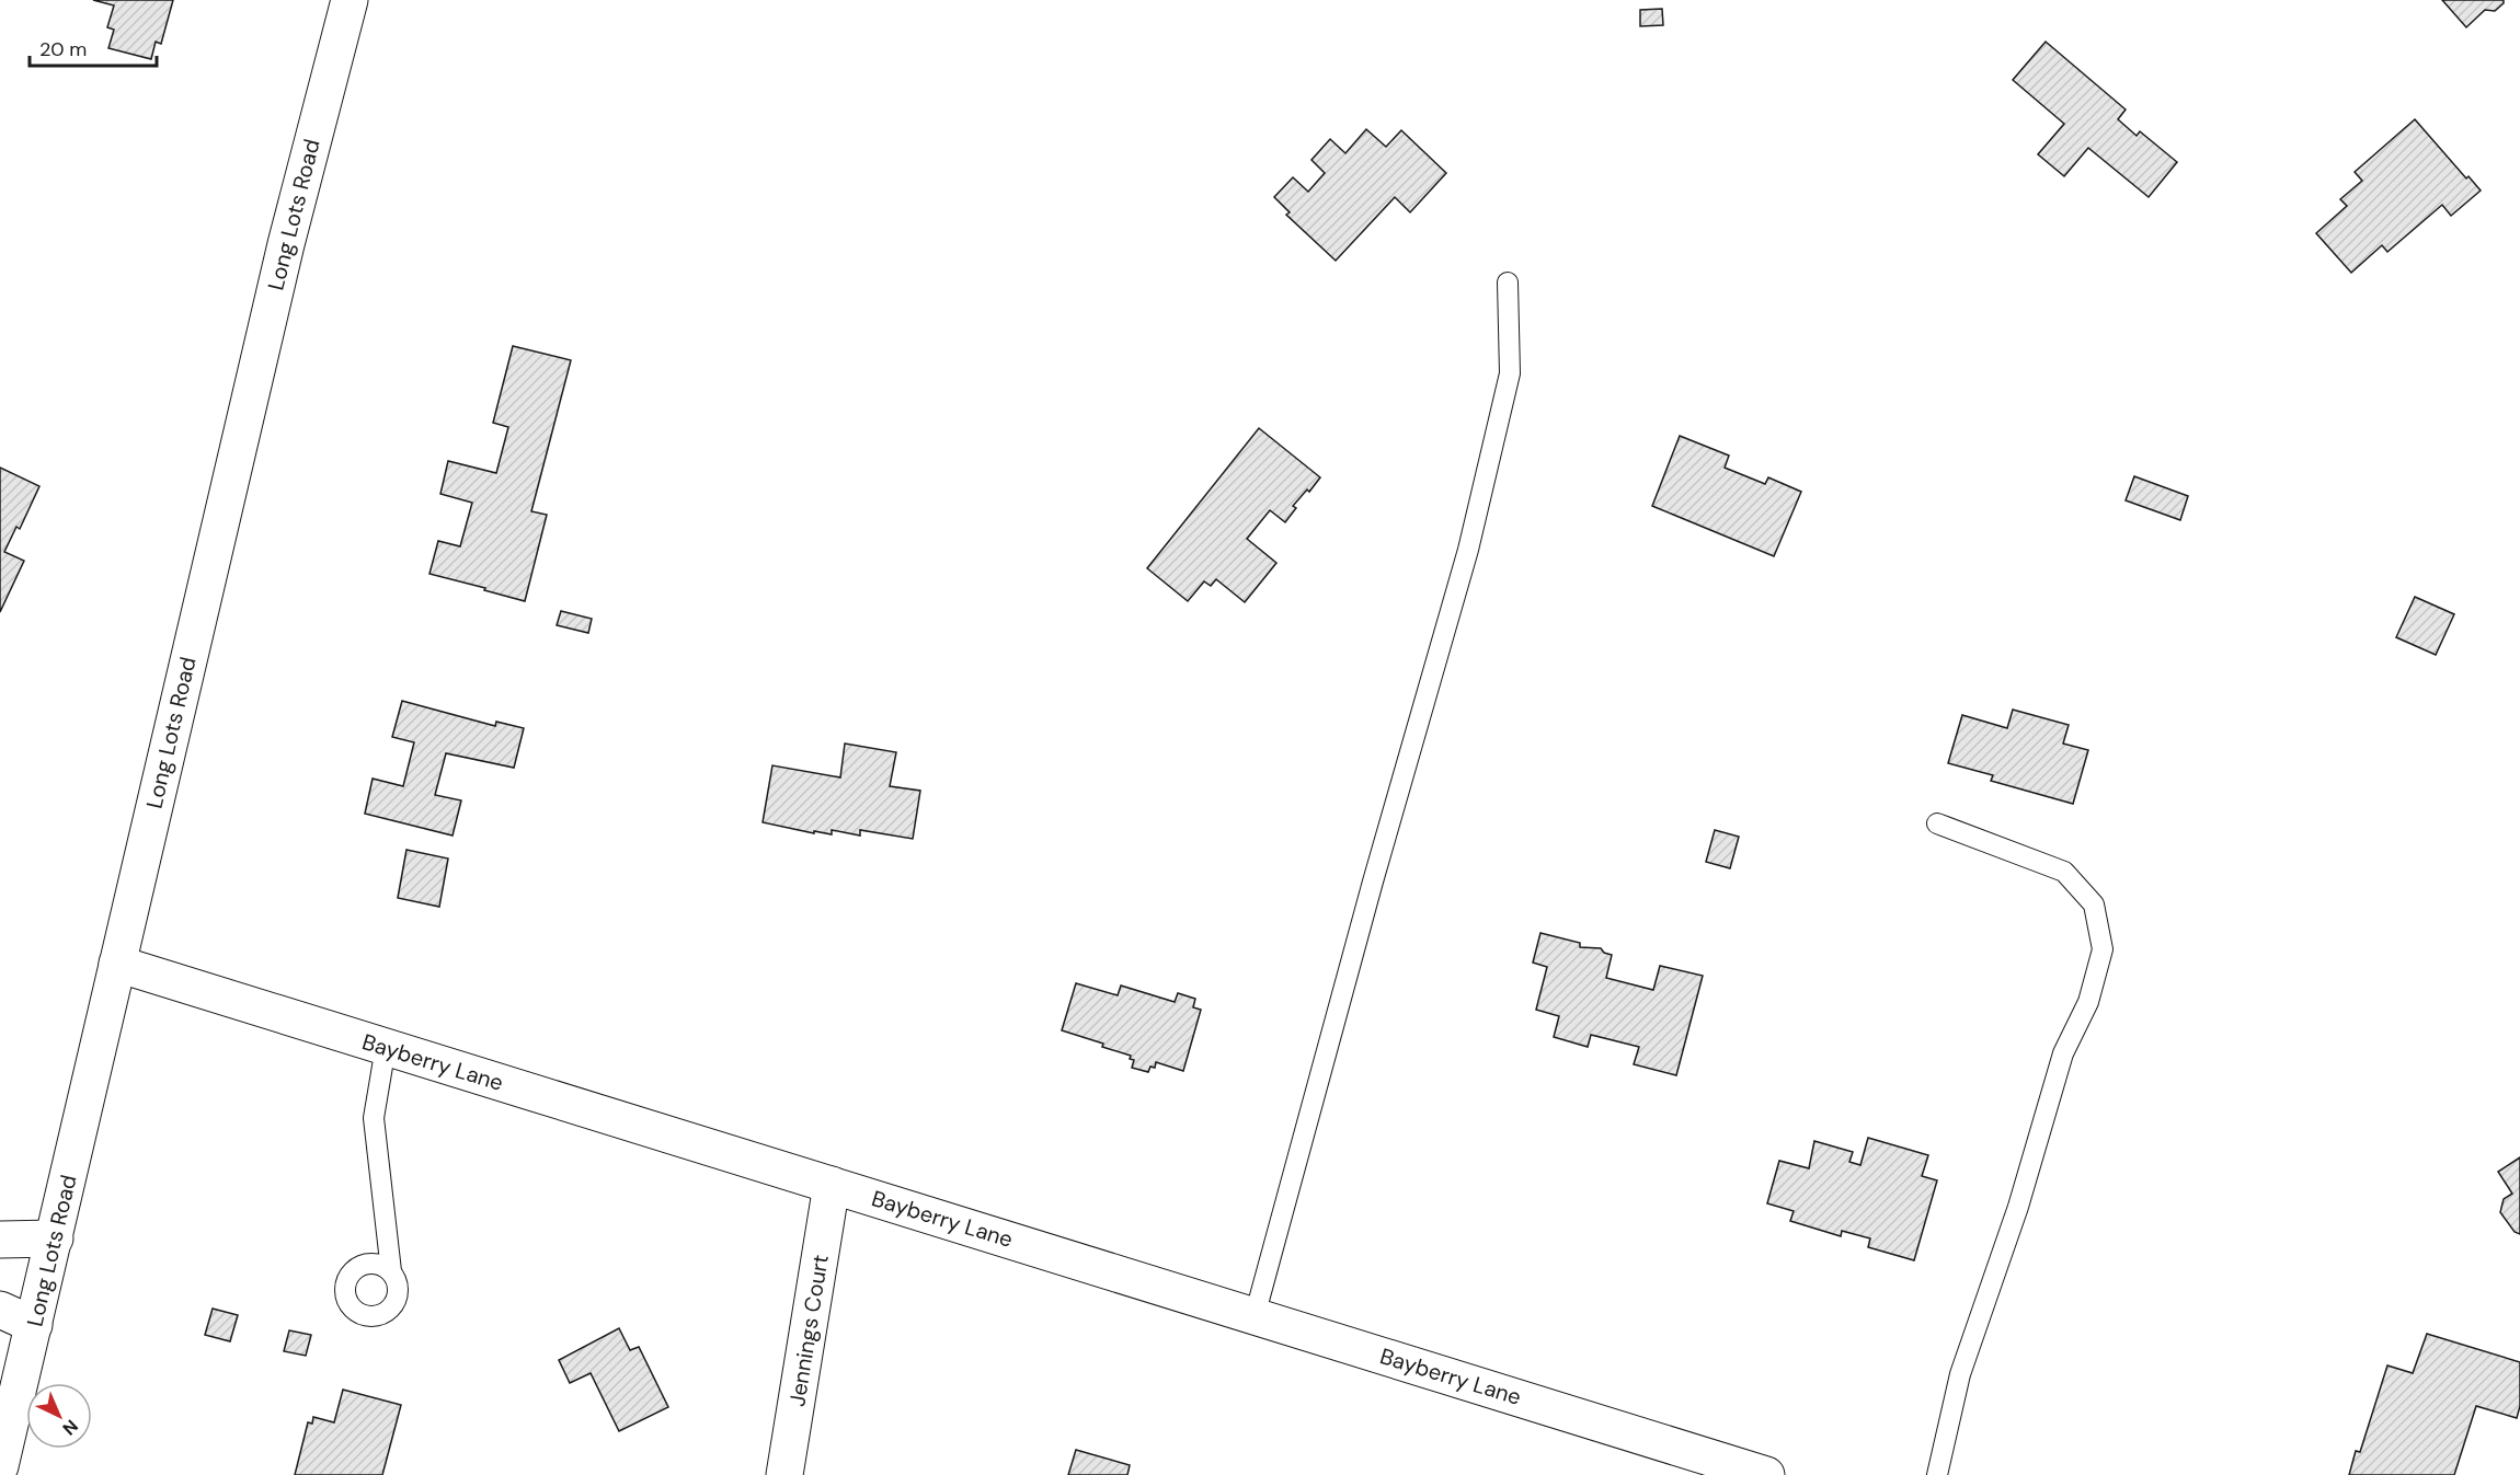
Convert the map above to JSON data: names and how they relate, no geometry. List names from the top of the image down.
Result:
{
  "streets": {
    "street": ["Long Lots Road", "Bayberry Lane", "Jennings Court"]
  },
  "crossings": [
    ["Long Lots Road", "Bayberry Lane"],
    ["Bayberry Lane", "Jennings Court"]
  ],
  "scale_bar": "20 m",
  "north": "bottom right"
}
